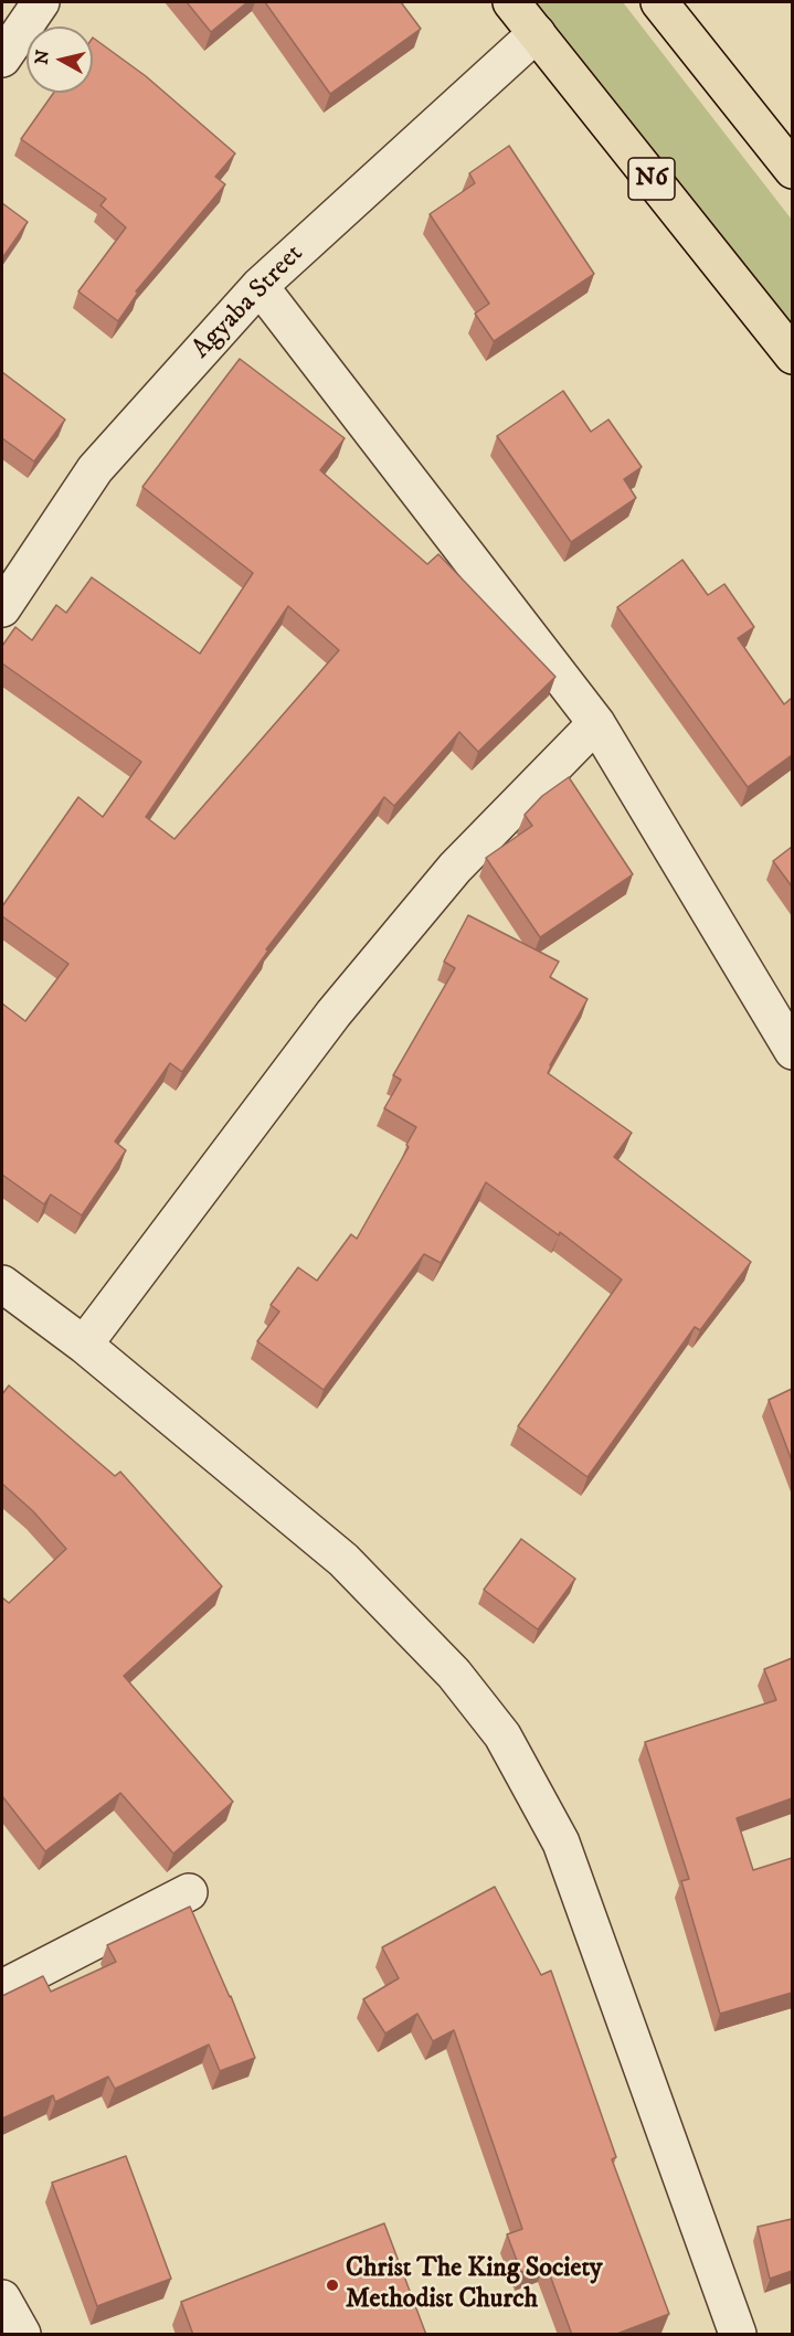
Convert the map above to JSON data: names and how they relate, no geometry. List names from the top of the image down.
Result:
{
  "streets": {
    "highway": ["N6"],
    "street": ["Agyaba Street"]
  },
  "crossings": [
    ["N6", "Agyaba Street"]
  ],
  "places": ["Christ The King Society Methodist Church"],
  "north": "left"
}
